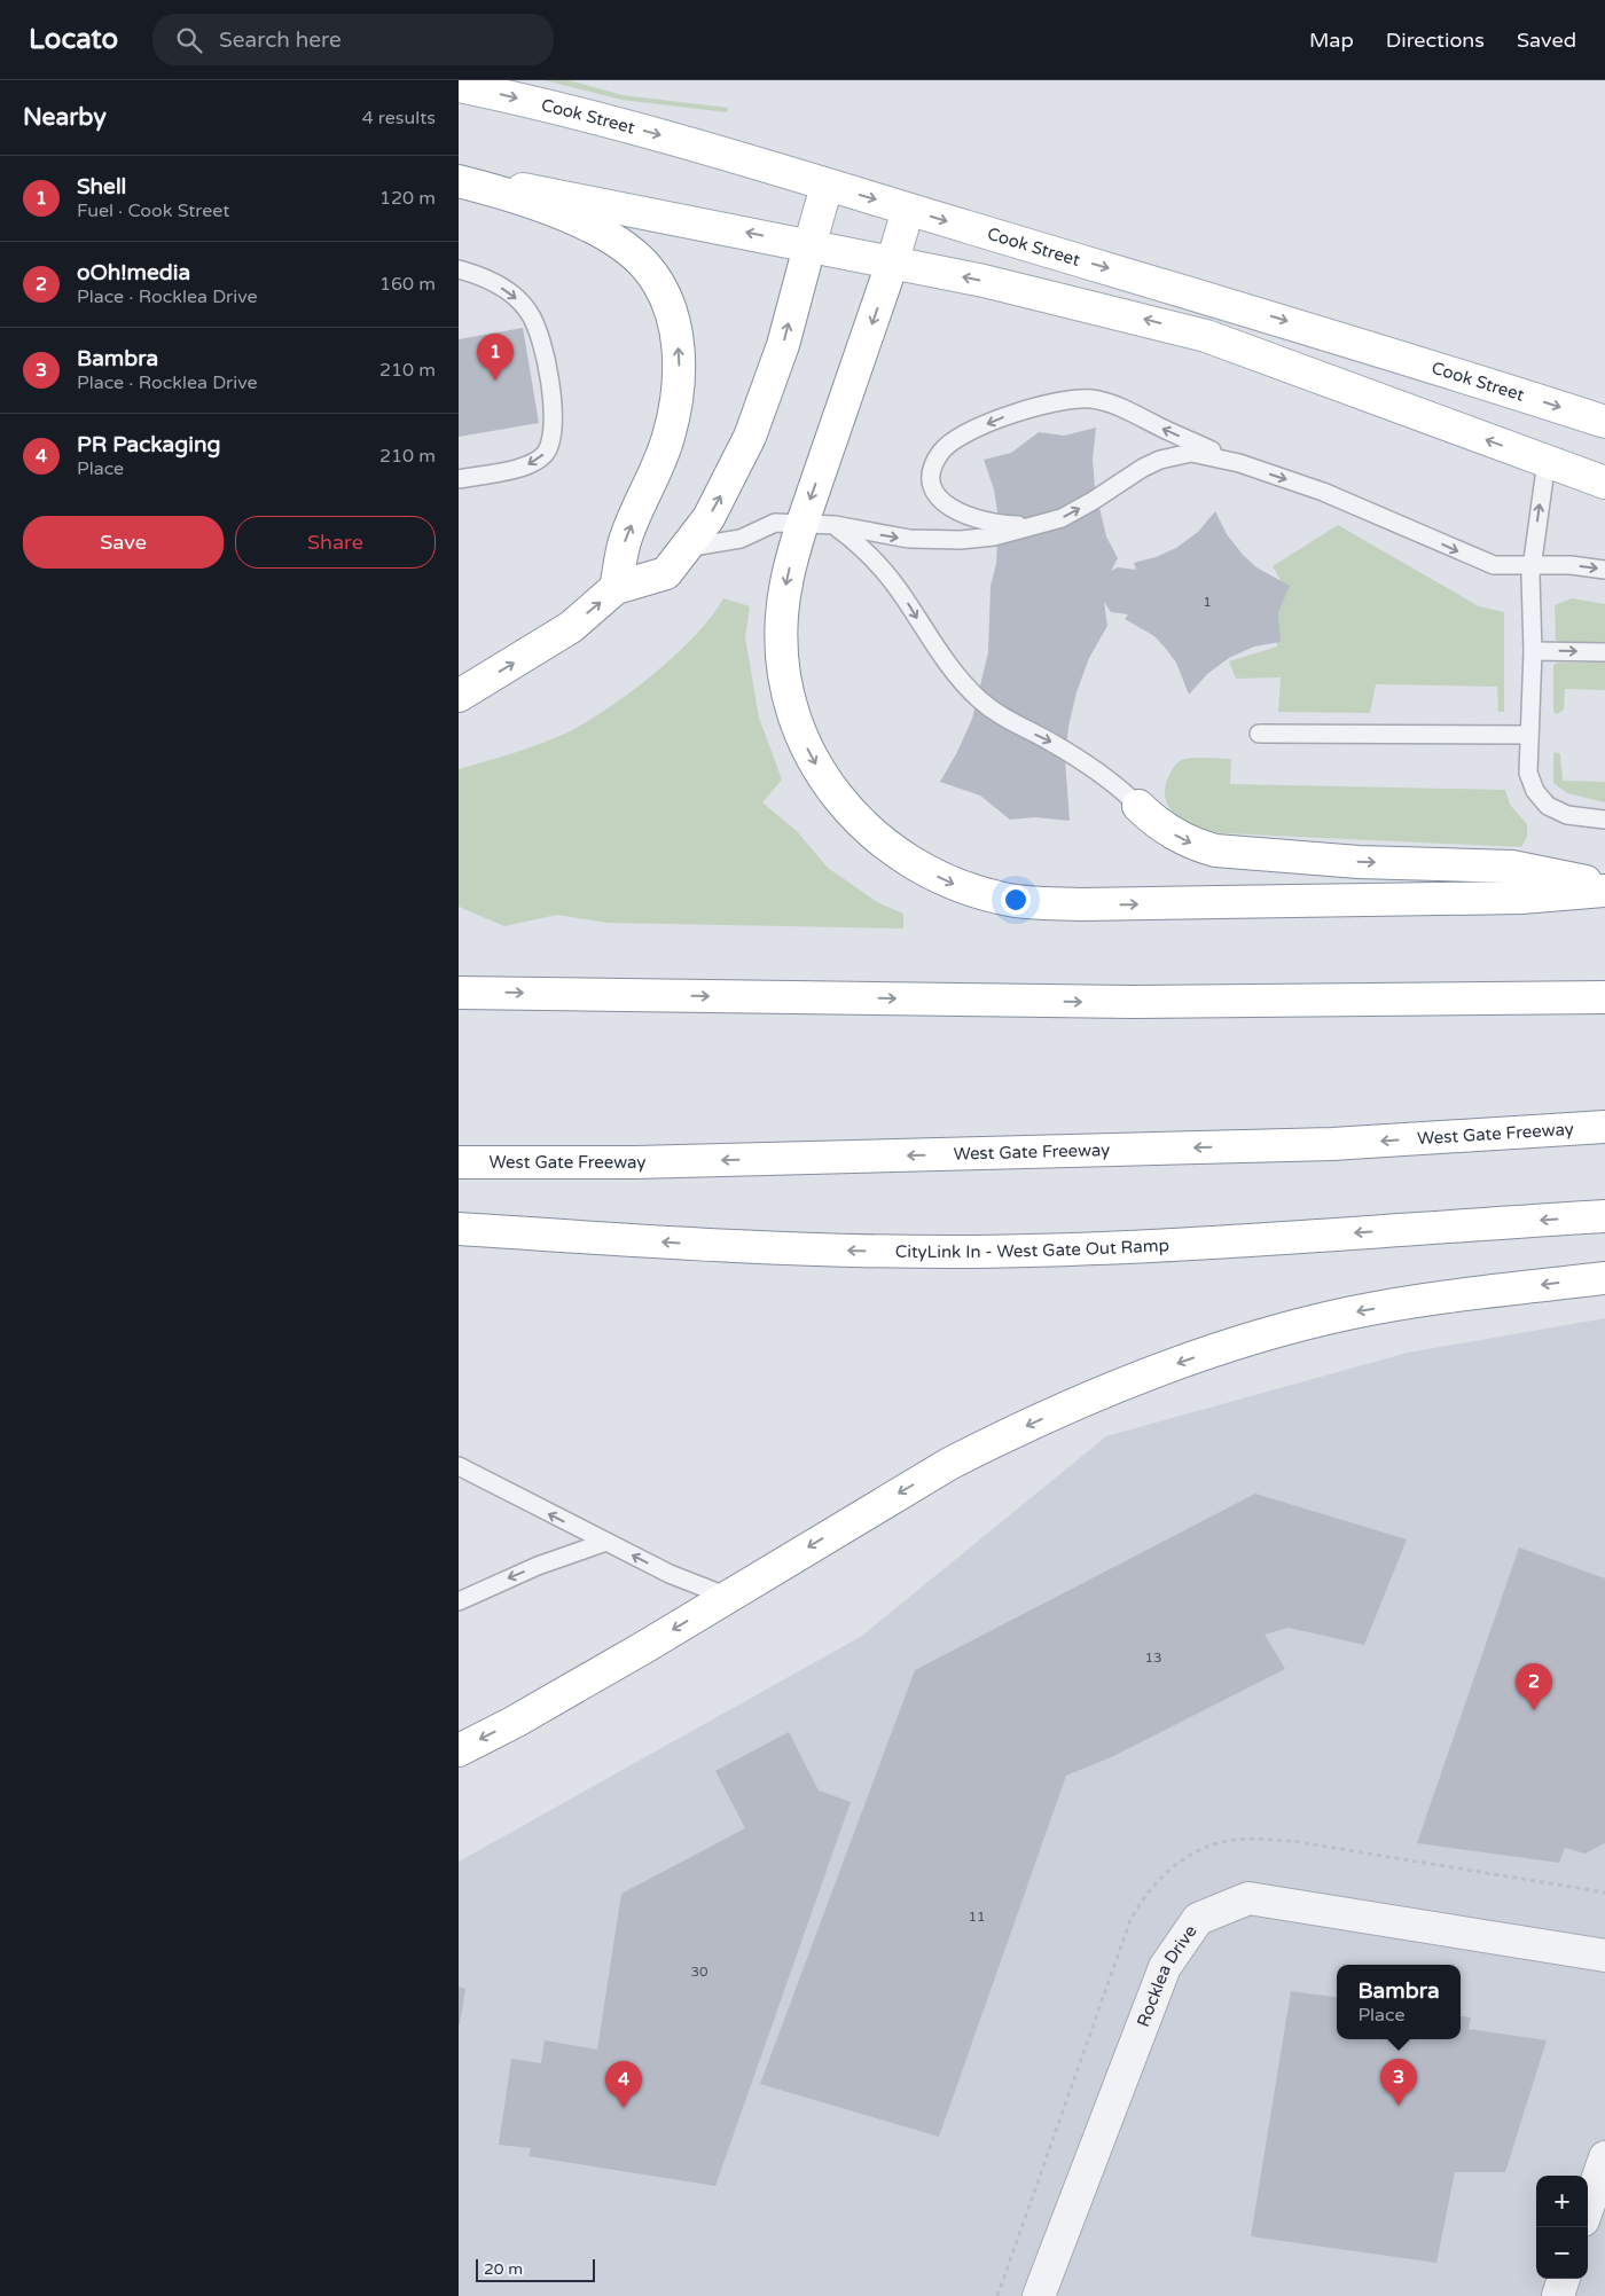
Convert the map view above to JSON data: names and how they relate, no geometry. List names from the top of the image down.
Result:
{
  "streets": {
    "main road": ["Cook Street", "West Gate Freeway", "CityLink In - West Gate Out Ramp"],
    "street": ["Rocklea Drive"]
  },
  "house_numbers": [
    "1",
    "13",
    "11",
    "30"
  ],
  "scale_bar": "20 m",
  "page": {
    "header": "Locato",
    "search": "Search here",
    "nav": ["Map", "Directions", "Saved"],
    "heading": ["Nearby", "4 results"],
    "list": [
      {
        "mark": "1",
        "name": "Shell",
        "note": "Fuel · Cook Street",
        "value": "120 m"
      },
      {
        "mark": "2",
        "name": "oOh!media",
        "note": "Place · Rocklea Drive",
        "value": "160 m"
      },
      {
        "mark": "3",
        "name": "Bambra",
        "note": "Place · Rocklea Drive",
        "value": "210 m"
      },
      {
        "mark": "4",
        "name": "PR Packaging",
        "note": "Place",
        "value": "210 m"
      }
    ],
    "pins": [
      "1",
      "2",
      "3",
      "4"
    ],
    "buttons": ["Save", "Share"],
    "popup": ["Bambra", "Place"],
    "map_buttons": ["+", "−"],
    "scale": "20 m"
  }
}
